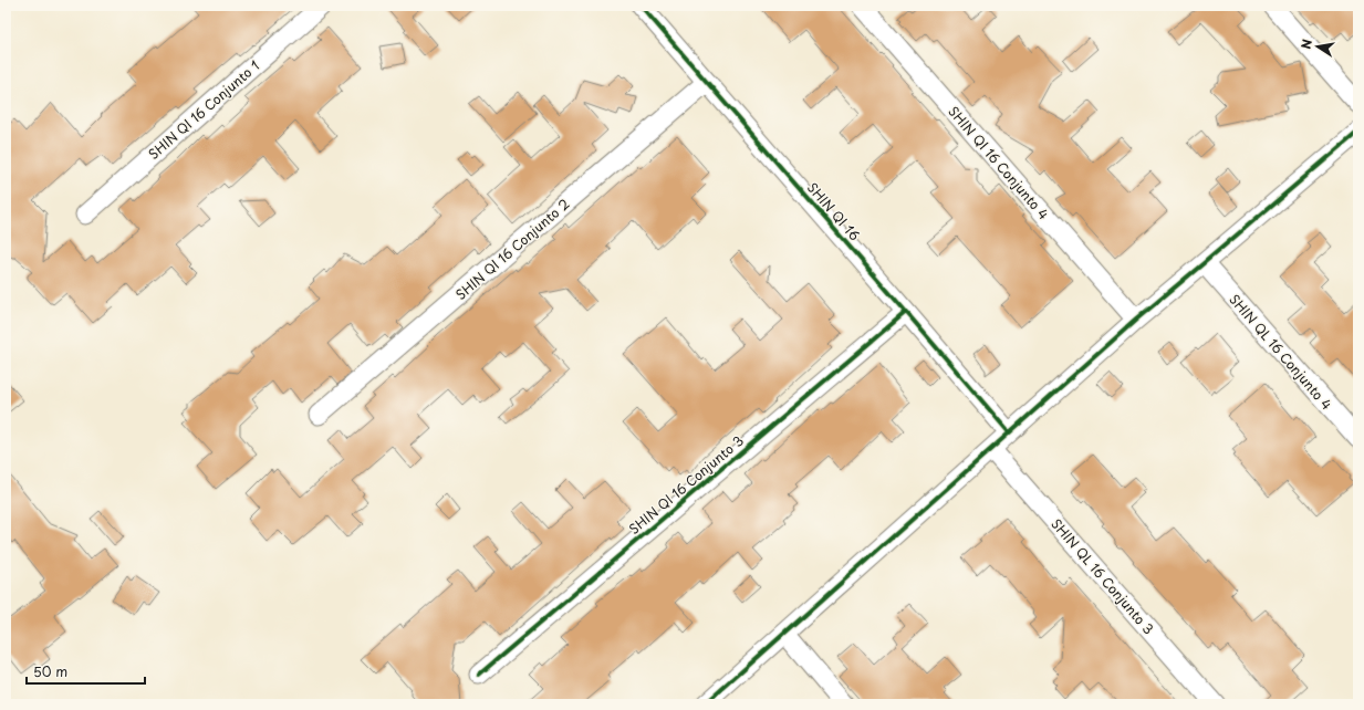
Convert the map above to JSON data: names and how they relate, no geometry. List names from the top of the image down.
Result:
{
  "streets": {
    "street": [
      "SHIN QI 16 Conjunto 1",
      "SHIN QI 16 Conjunto 4",
      "SHIN QI 16",
      "SHIN QI 16 Conjunto 2",
      "SHIN QL 16 Conjunto 4",
      "SHIN QI 16 Conjunto 3",
      "SHIN QL 16 Conjunto 3"
    ]
  },
  "crossings": [
    ["SHIN QI 16", "SHIN QI 16 Conjunto 2"],
    ["SHIN QI 16", "SHIN QI 16 Conjunto 3"]
  ],
  "scale_bar": "50 m",
  "north": "left"
}
